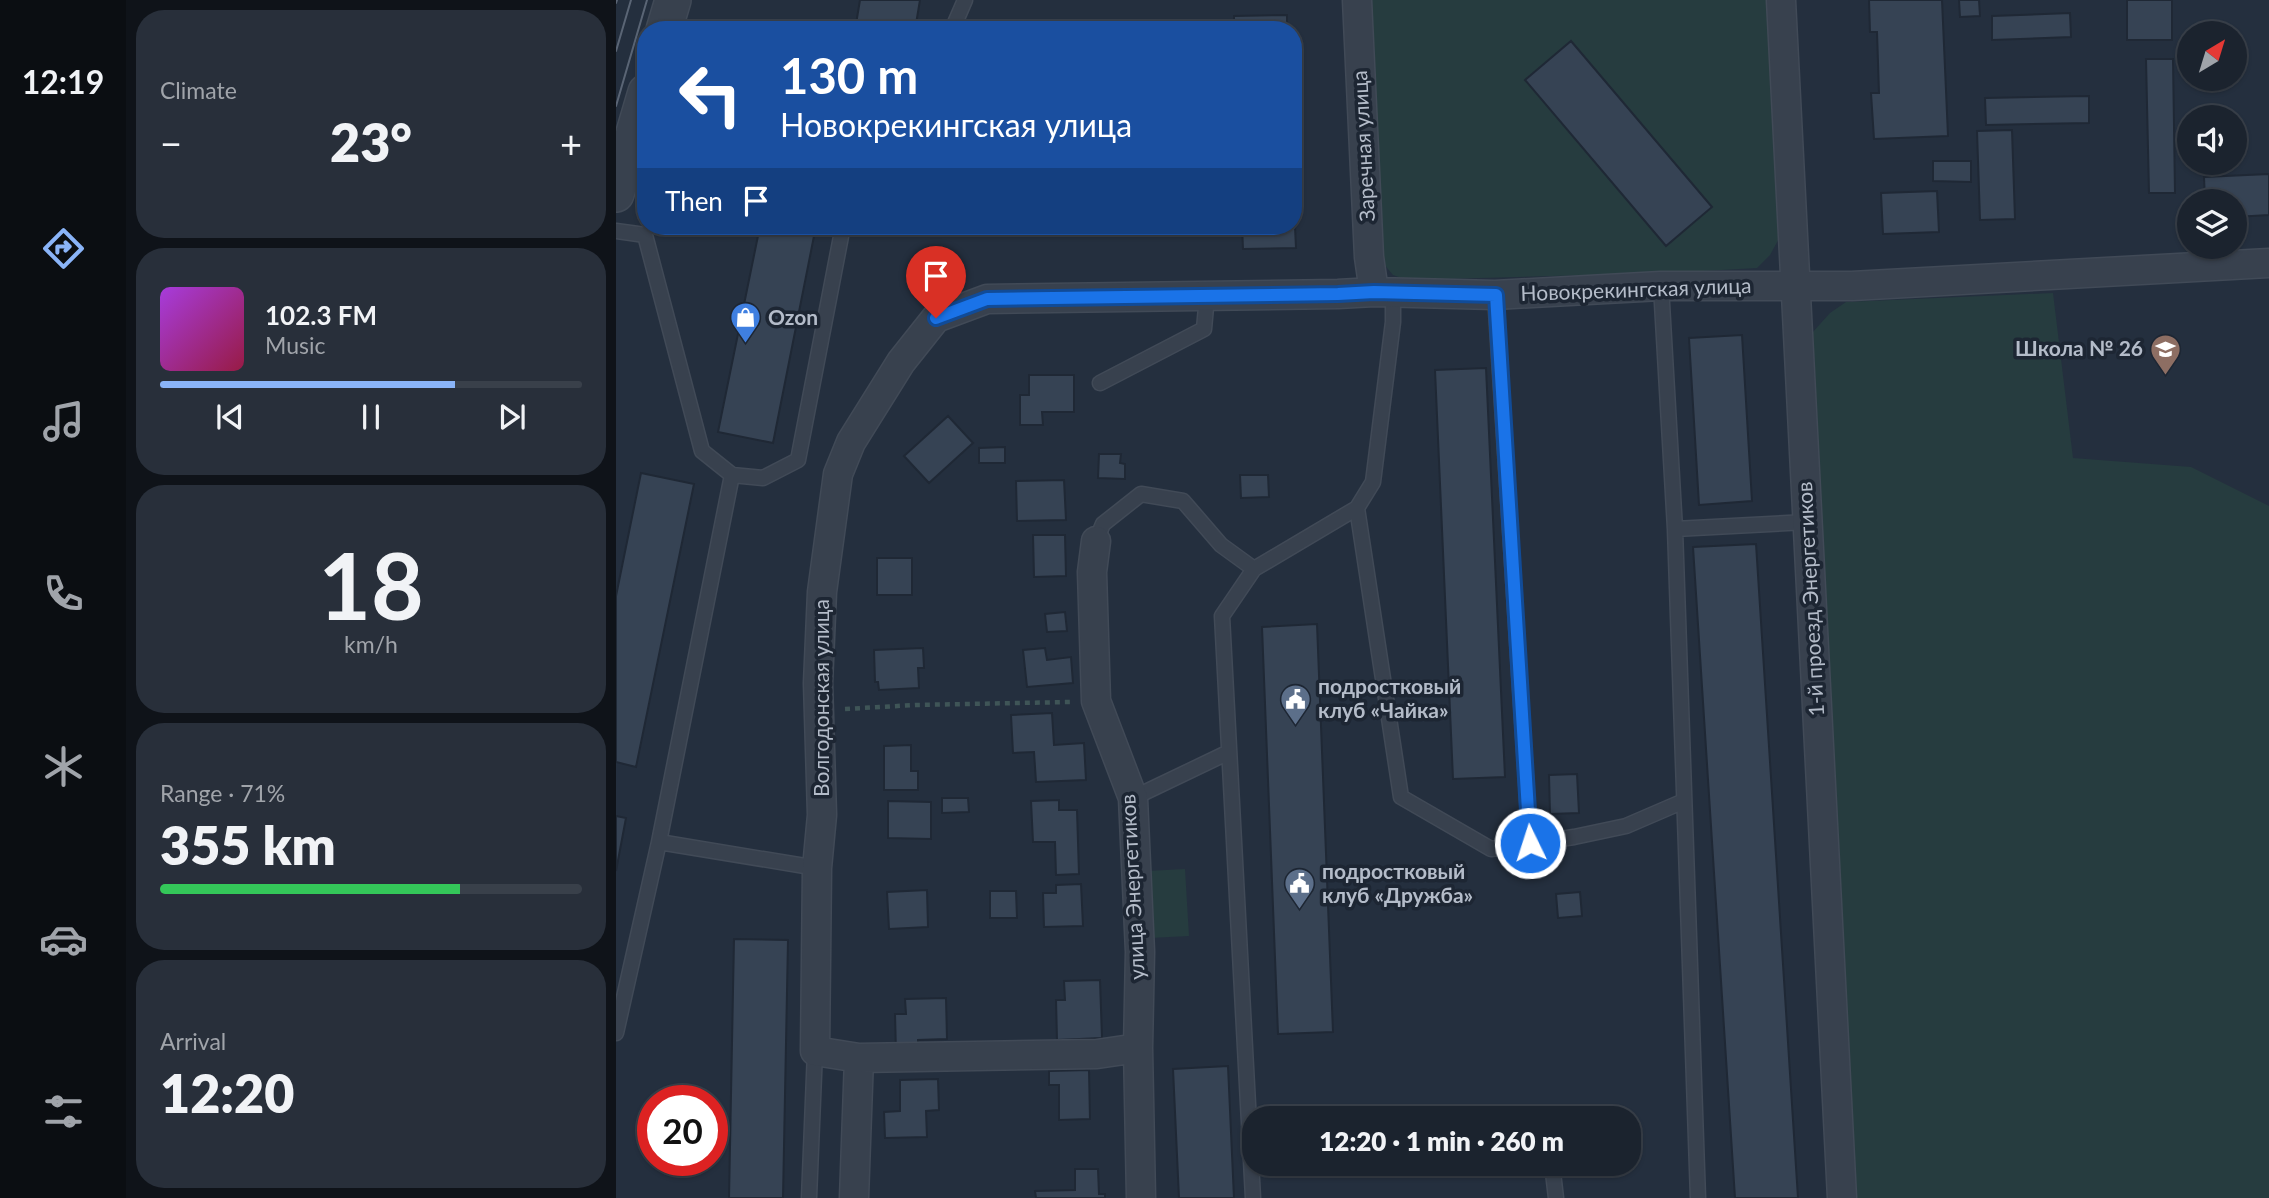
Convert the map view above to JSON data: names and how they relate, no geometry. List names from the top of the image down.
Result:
{
  "streets": {
    "street": [
      "Заречная улица",
      "Новокрекингская улица",
      "1-й проезд Энергетиков",
      "Волгодонская улица",
      "улица Энергетиков"
    ]
  },
  "crossings": [
    ["Заречная улица", "Новокрекингская улица"],
    ["Новокрекингская улица", "1-й проезд Энергетиков"],
    ["Новокрекингская улица", "Волгодонская улица"]
  ],
  "places": {
    "shop": ["Ozon"],
    "school or university": ["Школа № 26"],
    "public building": ["подростковый клуб «Чайка»", "подростковый клуб «Дружба»"]
  },
  "north": "top right",
  "page": {
    "tabs": "12:19",
    "tile": [
      "Climate",
      ["18", "km/h"],
      ["Range · 71%", "355 km"],
      ["Arrival", "12:20"]
    ],
    "turn": ["130 m", "Новокрекингская улица"],
    "heat": ["−", "23°", "+"],
    "then": "Then",
    "song": ["102.3 FM", "Music"],
    "limit": "20",
    "trip": "12:20 · 1 min · 260 m"
  }
}
